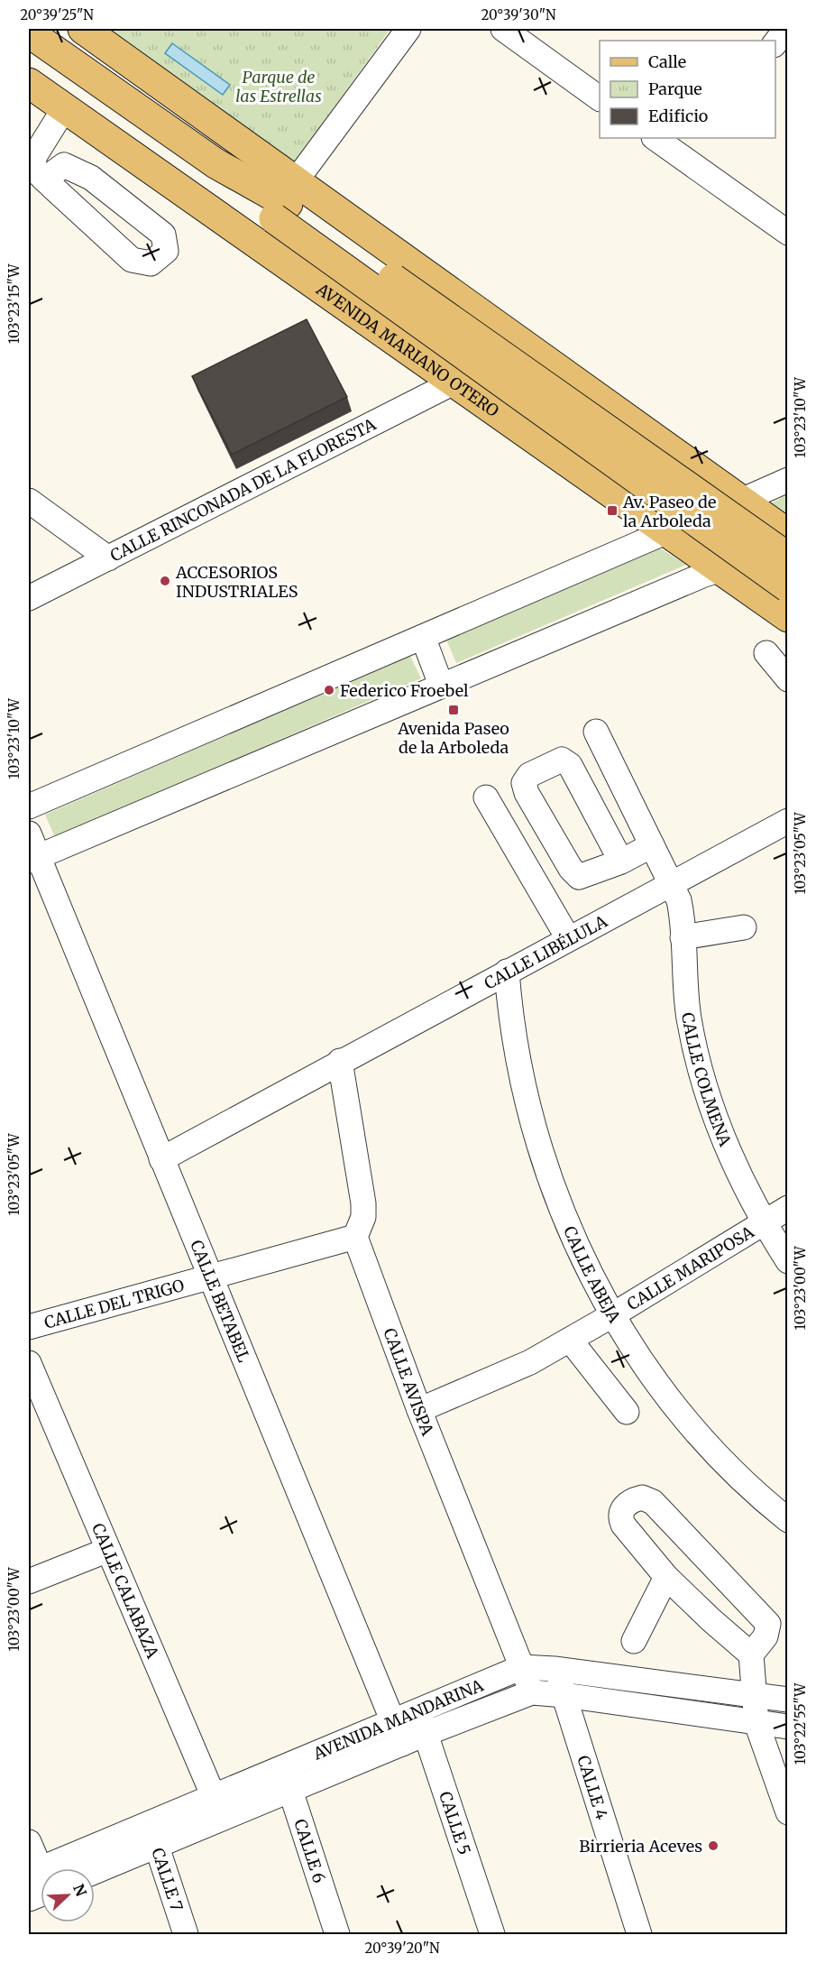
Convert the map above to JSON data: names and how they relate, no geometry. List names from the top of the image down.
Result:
{
  "streets": {
    "main road": ["AVENIDA MARIANO OTERO"],
    "street": [
      "CALLE RINCONADA DE LA FLORESTA",
      "CALLE LIBÉLULA",
      "CALLE COLMENA",
      "CALLE MARIPOSA",
      "CALLE ABEJA",
      "CALLE BETABEL",
      "CALLE DEL TRIGO",
      "CALLE AVISPA",
      "CALLE CALABAZA",
      "AVENIDA MANDARINA",
      "CALLE 4",
      "CALLE 5",
      "CALLE 6",
      "CALLE 7"
    ]
  },
  "crossings": [
    ["AVENIDA MARIANO OTERO", "CALLE RINCONADA DE LA FLORESTA"],
    ["CALLE LIBÉLULA", "CALLE COLMENA"],
    ["CALLE LIBÉLULA", "CALLE ABEJA"],
    ["CALLE LIBÉLULA", "CALLE BETABEL"],
    ["CALLE COLMENA", "CALLE MARIPOSA"],
    ["CALLE MARIPOSA", "CALLE ABEJA"],
    ["CALLE MARIPOSA", "CALLE AVISPA"],
    ["CALLE BETABEL", "CALLE DEL TRIGO"],
    ["CALLE BETABEL", "AVENIDA MANDARINA"],
    ["CALLE DEL TRIGO", "CALLE AVISPA"],
    ["CALLE AVISPA", "AVENIDA MANDARINA"],
    ["CALLE CALABAZA", "AVENIDA MANDARINA"],
    ["AVENIDA MANDARINA", "CALLE 4"],
    ["AVENIDA MANDARINA", "CALLE 5"],
    ["AVENIDA MANDARINA", "CALLE 6"],
    ["AVENIDA MANDARINA", "CALLE 7"]
  ],
  "parks": ["Parque de las Estrellas"],
  "places": {
    "transit": ["Av. Paseo de la Arboleda", "Avenida Paseo de la Arboleda"],
    "other": ["ACCESORIOS INDUSTRIALES", "Federico Froebel", "Birrieria Aceves"]
  },
  "legend": ["Calle", "Parque", "Edificio"],
  "north": "top right",
  "coordinates": [
    "20°39'25\"N",
    "20°39'30\"N",
    "103°23'15\"W",
    "103°23'10\"W",
    "103°23'05\"W",
    "103°23'00\"W",
    "103°22'55\"W",
    "20°39'20\"N"
  ]
}
